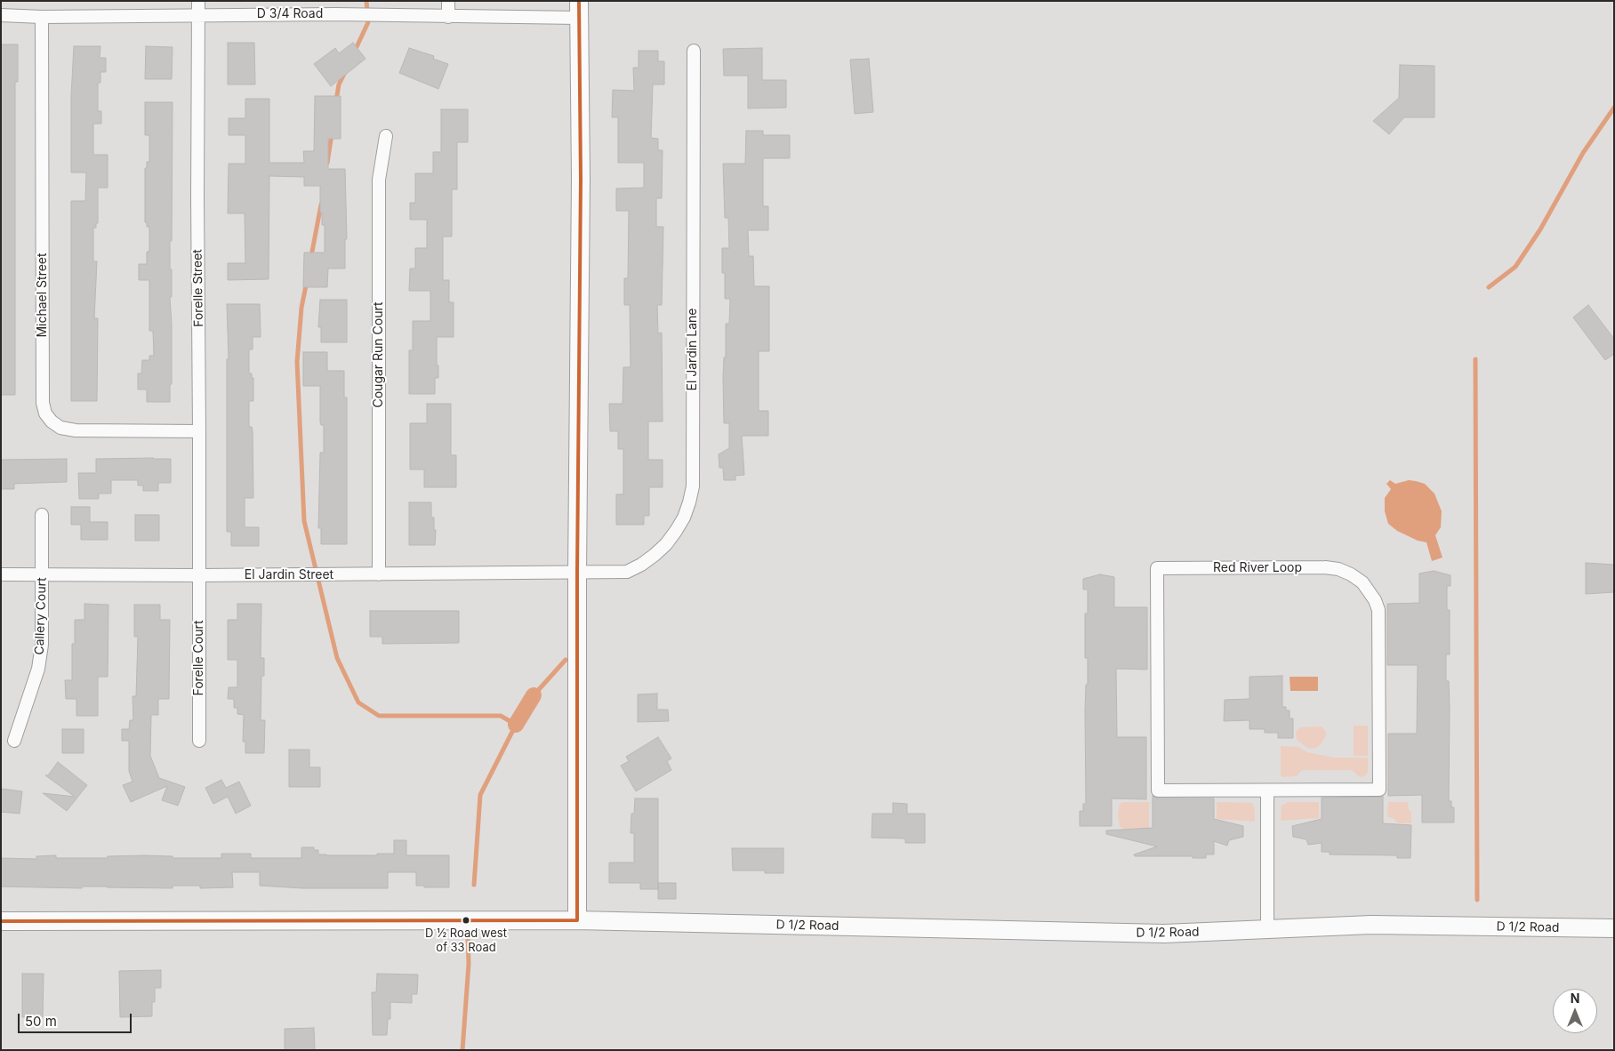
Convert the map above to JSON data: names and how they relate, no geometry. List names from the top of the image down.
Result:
{
  "streets": {
    "main road": ["D 1/2 Road"],
    "street": [
      "D 3/4 Road",
      "Forelle Street",
      "Michael Street",
      "El Jardin Lane",
      "Cougar Run Court",
      "Red River Loop",
      "El Jardin Street",
      "Callery Court",
      "Forelle Court"
    ]
  },
  "crossings": [
    ["D 3/4 Road", "Forelle Street"],
    ["D 3/4 Road", "Michael Street"],
    ["Forelle Street", "Michael Street"],
    ["Forelle Street", "El Jardin Street"],
    ["Forelle Street", "Forelle Court"],
    ["El Jardin Lane", "El Jardin Street"],
    ["Cougar Run Court", "El Jardin Street"],
    ["El Jardin Street", "Callery Court"],
    ["El Jardin Street", "Forelle Court"]
  ],
  "places": ["D ½ Road west of 33 Road"],
  "scale_bar": "50 m",
  "north": "top"
}
